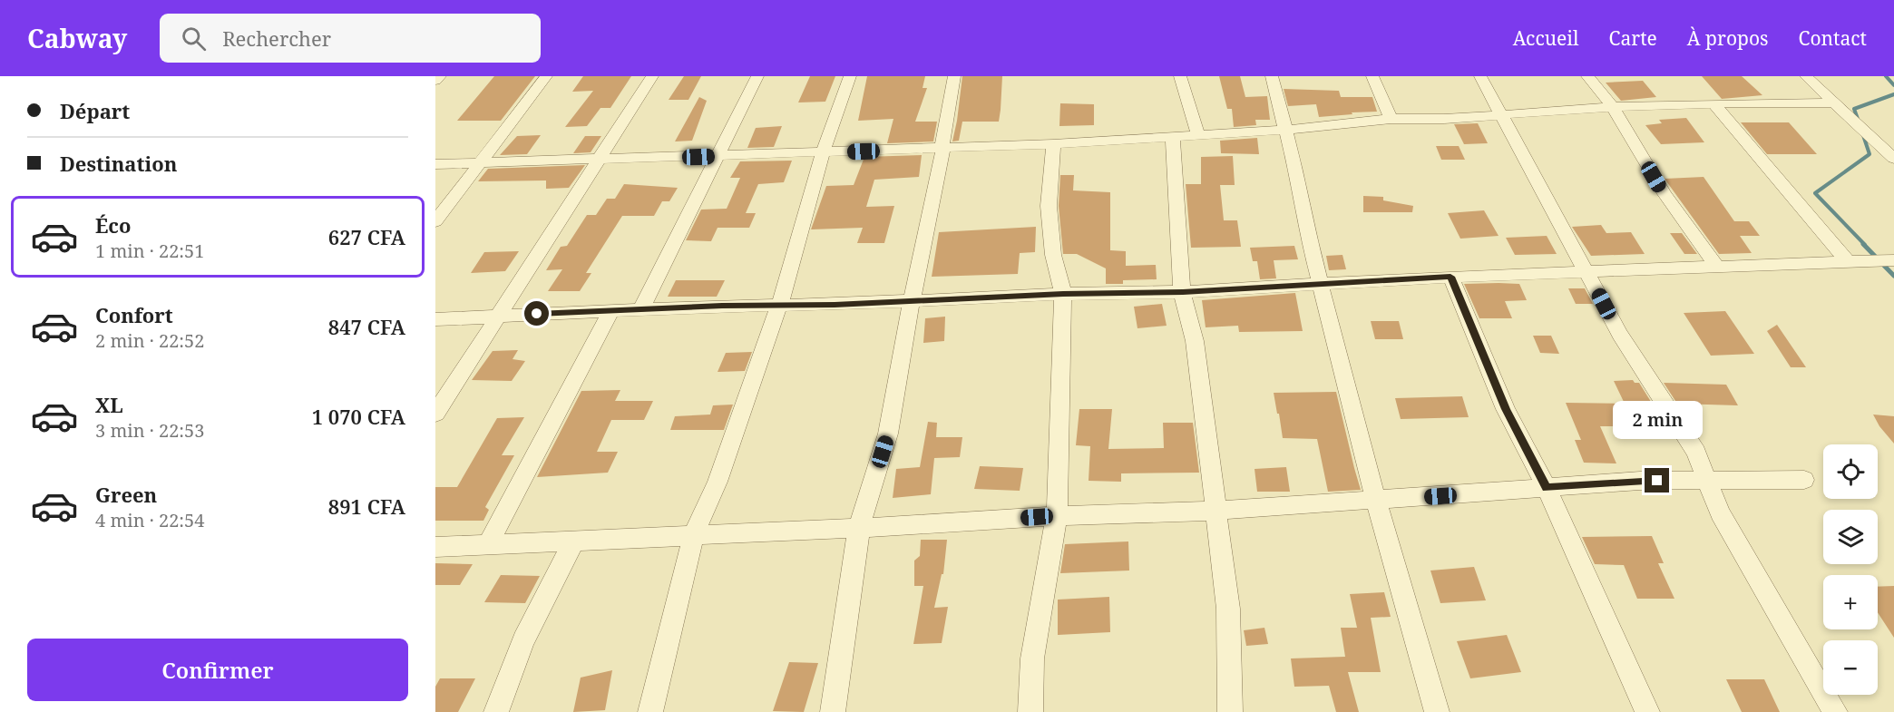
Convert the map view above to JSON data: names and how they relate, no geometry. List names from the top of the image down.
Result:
{
  "page": {
    "header": "Cabway",
    "search": "Rechercher",
    "nav": [
      "Accueil",
      "Carte",
      "À propos",
      "Contact"
    ],
    "banner": ["Départ", "Destination"],
    "list": [
      {
        "name": "Éco",
        "note": "1 min · 22:51",
        "value": "627 CFA"
      },
      {
        "name": "Confort",
        "note": "2 min · 22:52",
        "value": "847 CFA"
      },
      {
        "name": "XL",
        "note": "3 min · 22:53",
        "value": "1 070 CFA"
      },
      {
        "name": "Green",
        "note": "4 min · 22:54",
        "value": "891 CFA"
      }
    ],
    "bubble": "2 min",
    "map_buttons": ["+", "−"],
    "buttons": "Confirmer"
  }
}
